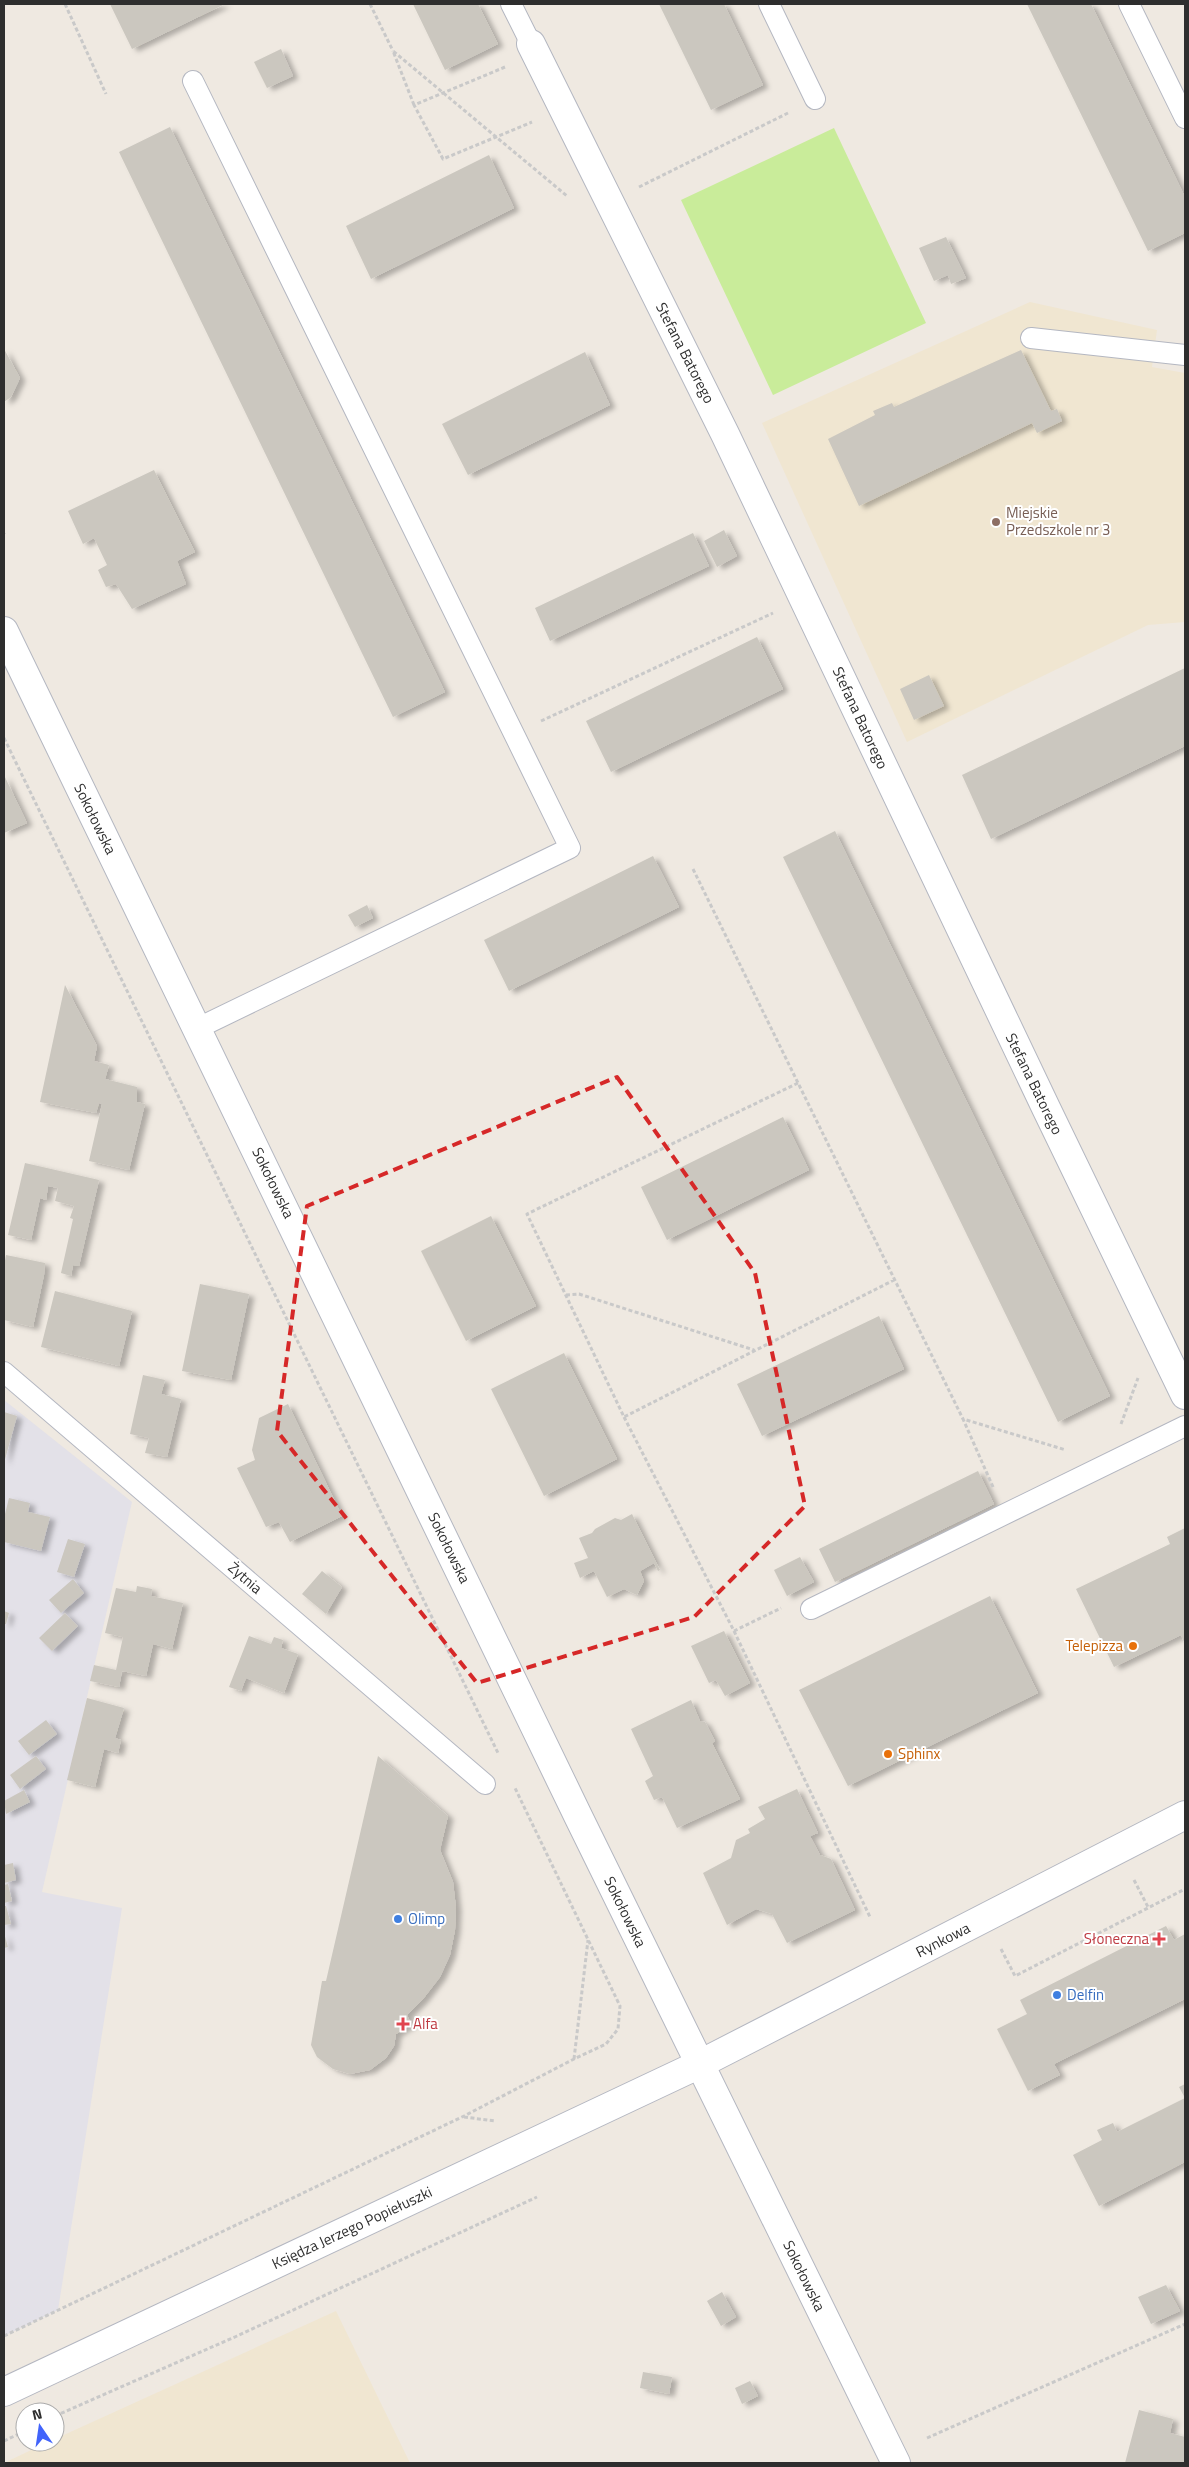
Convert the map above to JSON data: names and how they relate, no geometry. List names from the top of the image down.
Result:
{
  "streets": {
    "street": [
      "Stefana Batorego",
      "Sokołowska",
      "Rynkowa",
      "Księdza Jerzego Popiełuszki"
    ],
    "lane": ["Żytnia"]
  },
  "crossings": [
    ["Sokołowska", "Rynkowa"],
    ["Sokołowska", "Księdza Jerzego Popiełuszki"],
    ["Rynkowa", "Księdza Jerzego Popiełuszki"]
  ],
  "places": {
    "other": [
      "Miejskie Przedszkole nr 3",
      "Telepizza",
      "Sphinx",
      "Olimp",
      "Delfin"
    ],
    "health": ["Słoneczna", "Alfa"]
  },
  "north": "top"
}
